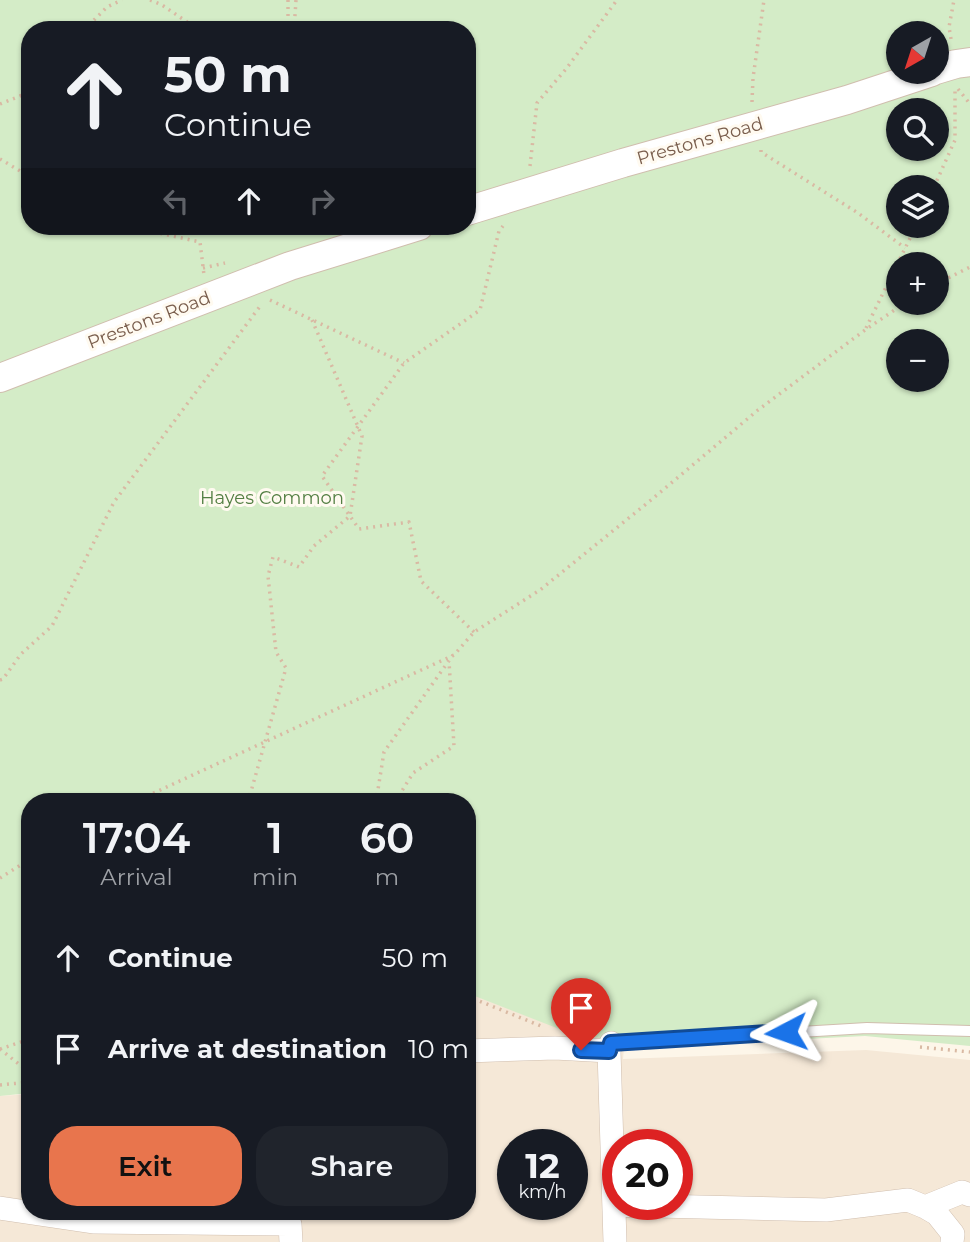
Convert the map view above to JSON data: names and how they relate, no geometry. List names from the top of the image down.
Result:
{
  "streets": {
    "street": ["Prestons Road"]
  },
  "parks": ["Hayes Common"],
  "north": "bottom left",
  "page": {
    "map_buttons": ["+", "−"],
    "turn": ["50 m", "Continue"],
    "eta": [
      "17:04",
      "Arrival",
      "1",
      "min",
      "60",
      "m"
    ],
    "list": [
      {
        "name": "Continue",
        "value": "50 m"
      },
      {
        "name": "Arrive at destination",
        "value": "10 m"
      }
    ],
    "buttons": ["Exit", "Share"],
    "speed": "12 km/h",
    "limit": "20"
  }
}
